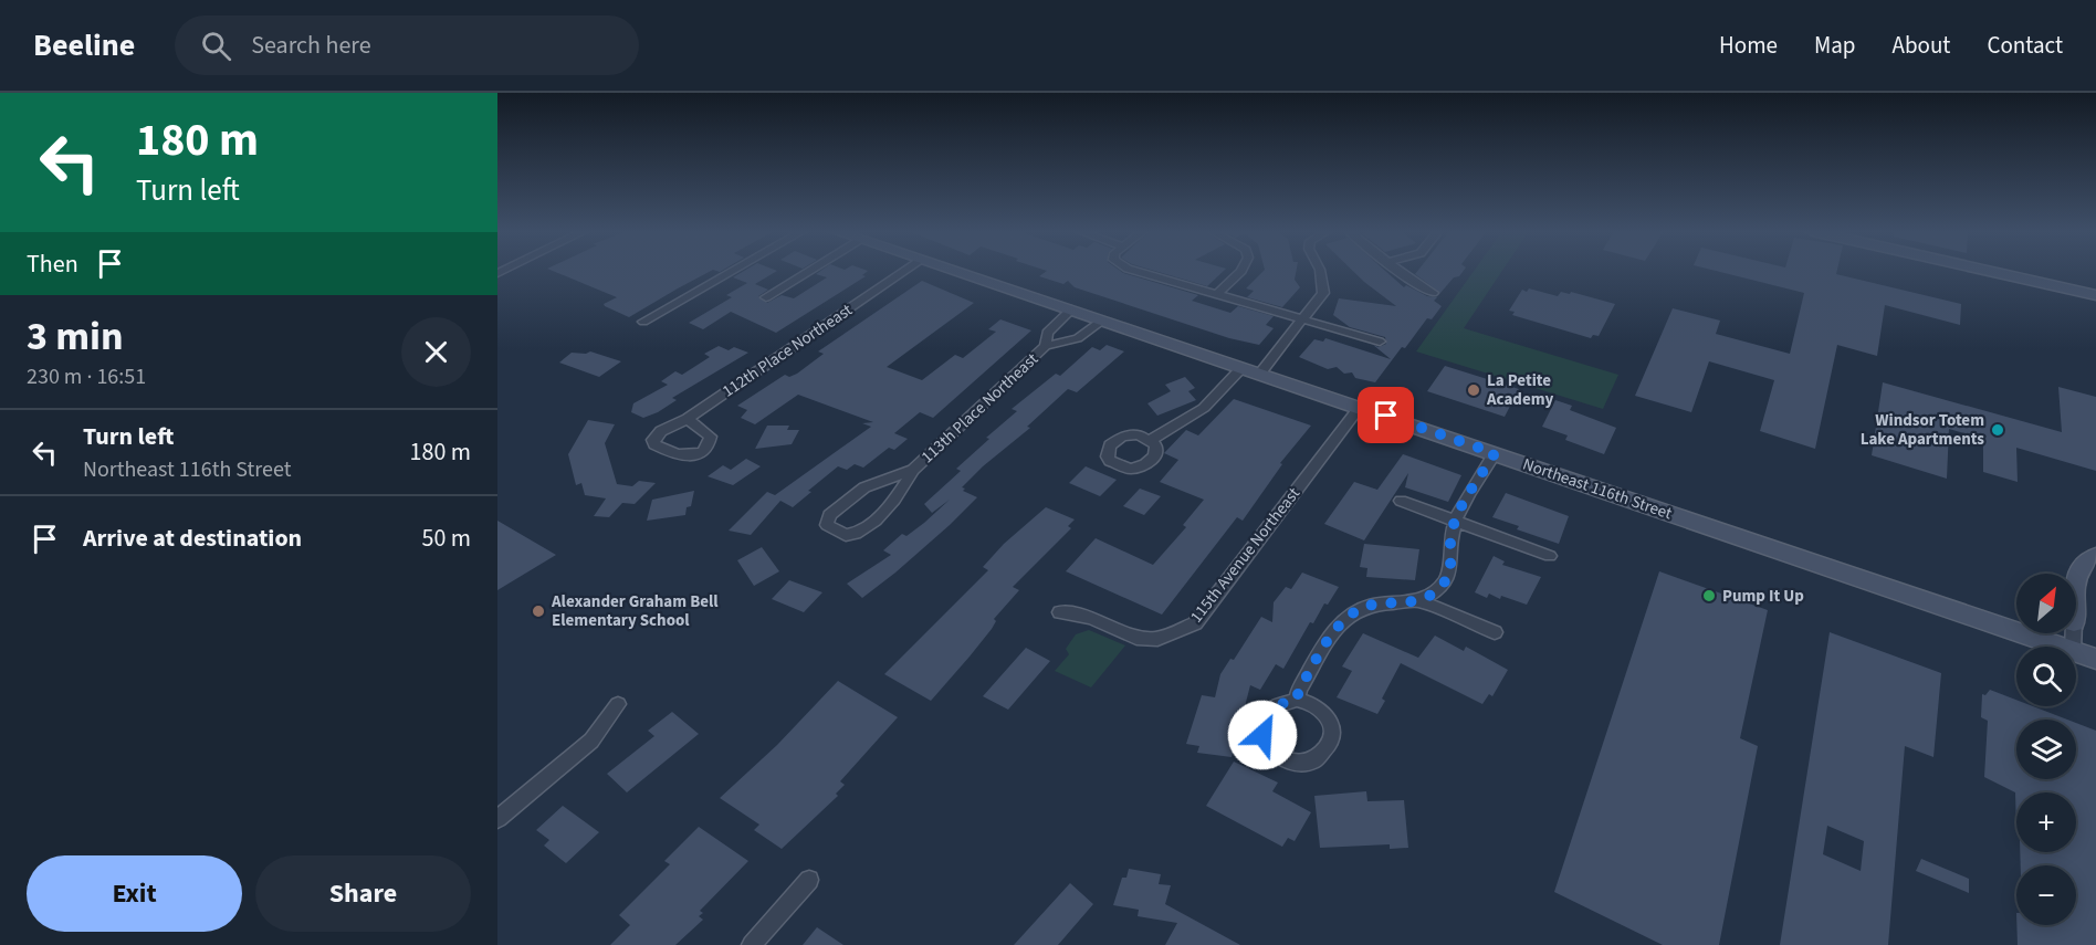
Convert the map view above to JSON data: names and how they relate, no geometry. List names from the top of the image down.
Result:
{
  "streets": {
    "street": [
      "112th Place Northeast",
      "113th Place Northeast",
      "Northeast 116th Street",
      "115th Avenue Northeast"
    ]
  },
  "crossings": [
    ["113th Place Northeast", "Northeast 116th Street"],
    ["Northeast 116th Street", "115th Avenue Northeast"]
  ],
  "places": [
    "La Petite Academy",
    "Windsor Totem Lake Apartments",
    "Pump It Up",
    "Alexander Graham Bell Elementary School"
  ],
  "north": "top right",
  "page": {
    "header": "Beeline",
    "search": "Search here",
    "nav": [
      "Home",
      "Map",
      "About",
      "Contact"
    ],
    "turn": ["180 m", "Turn left"],
    "then": "Then",
    "heading": ["3 min", "230 m · 16:51"],
    "list": [
      {
        "name": "Turn left",
        "note": "Northeast 116th Street",
        "value": "180 m"
      },
      {
        "name": "Arrive at destination",
        "value": "50 m"
      }
    ],
    "map_buttons": ["+", "−"],
    "buttons": ["Exit", "Share"]
  }
}
